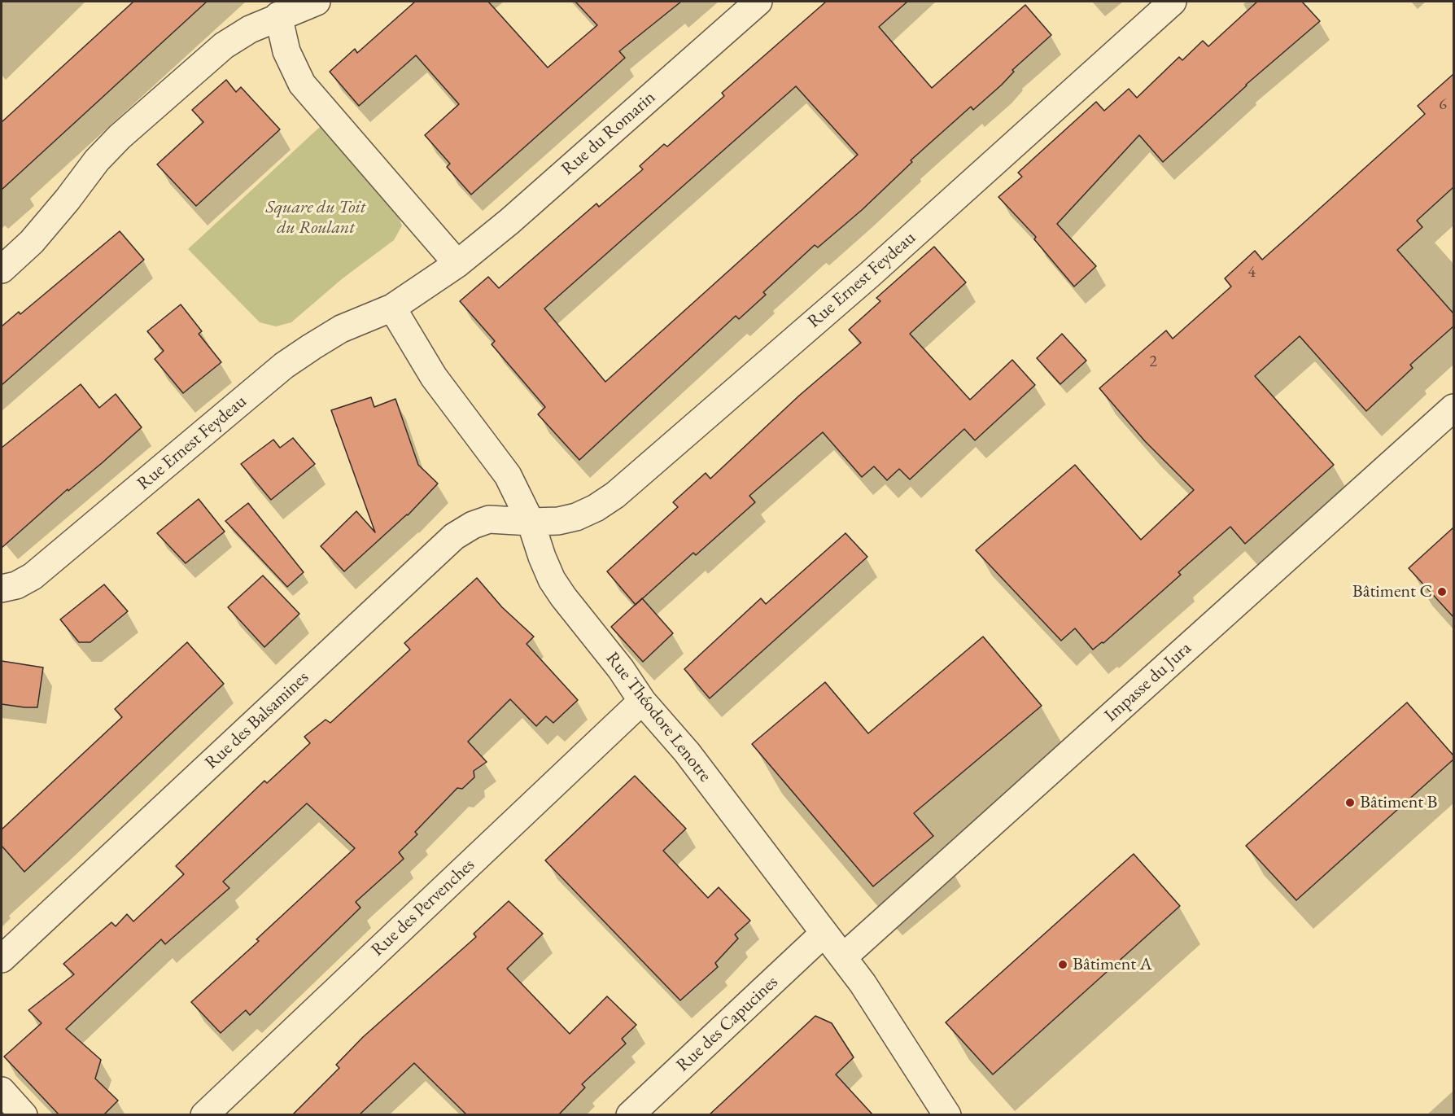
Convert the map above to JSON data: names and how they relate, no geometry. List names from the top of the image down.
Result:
{
  "streets": {
    "street": [
      "Rue du Romarin",
      "Rue Ernest Feydeau",
      "Impasse du Jura",
      "Rue Théodore Lenotre",
      "Rue des Balsamines",
      "Rue des Pervenches",
      "Rue des Capucines"
    ]
  },
  "crossings": [
    ["Rue du Romarin", "Rue Ernest Feydeau"],
    ["Rue du Romarin", "Rue Théodore Lenotre"],
    ["Rue Ernest Feydeau", "Rue Théodore Lenotre"],
    ["Rue Ernest Feydeau", "Rue des Balsamines"],
    ["Impasse du Jura", "Rue Théodore Lenotre"],
    ["Rue Théodore Lenotre", "Rue des Balsamines"],
    ["Rue Théodore Lenotre", "Rue des Pervenches"],
    ["Rue Théodore Lenotre", "Rue des Capucines"]
  ],
  "parks": ["Square du Toit du Roulant"],
  "places": ["Bâtiment C", "Bâtiment B", "Bâtiment A"],
  "house_numbers": ["6", "4", "2"]
}
